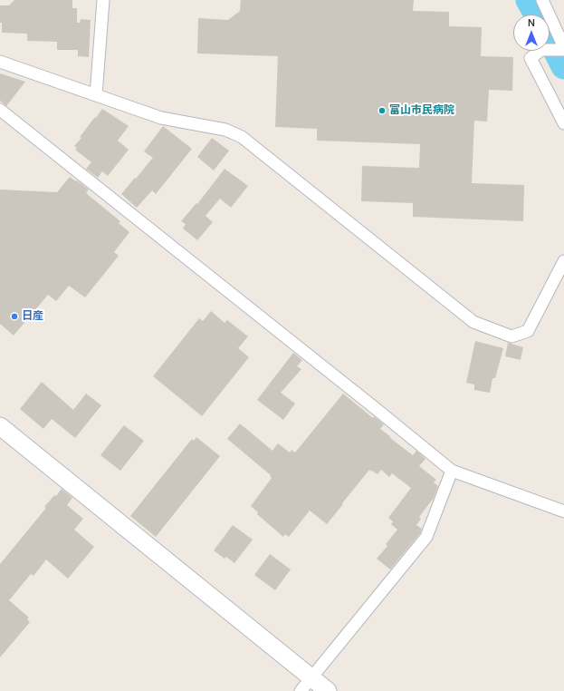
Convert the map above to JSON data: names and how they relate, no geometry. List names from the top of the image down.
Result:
{
  "places": ["富山市民病院", "日産"],
  "north": "top"
}
